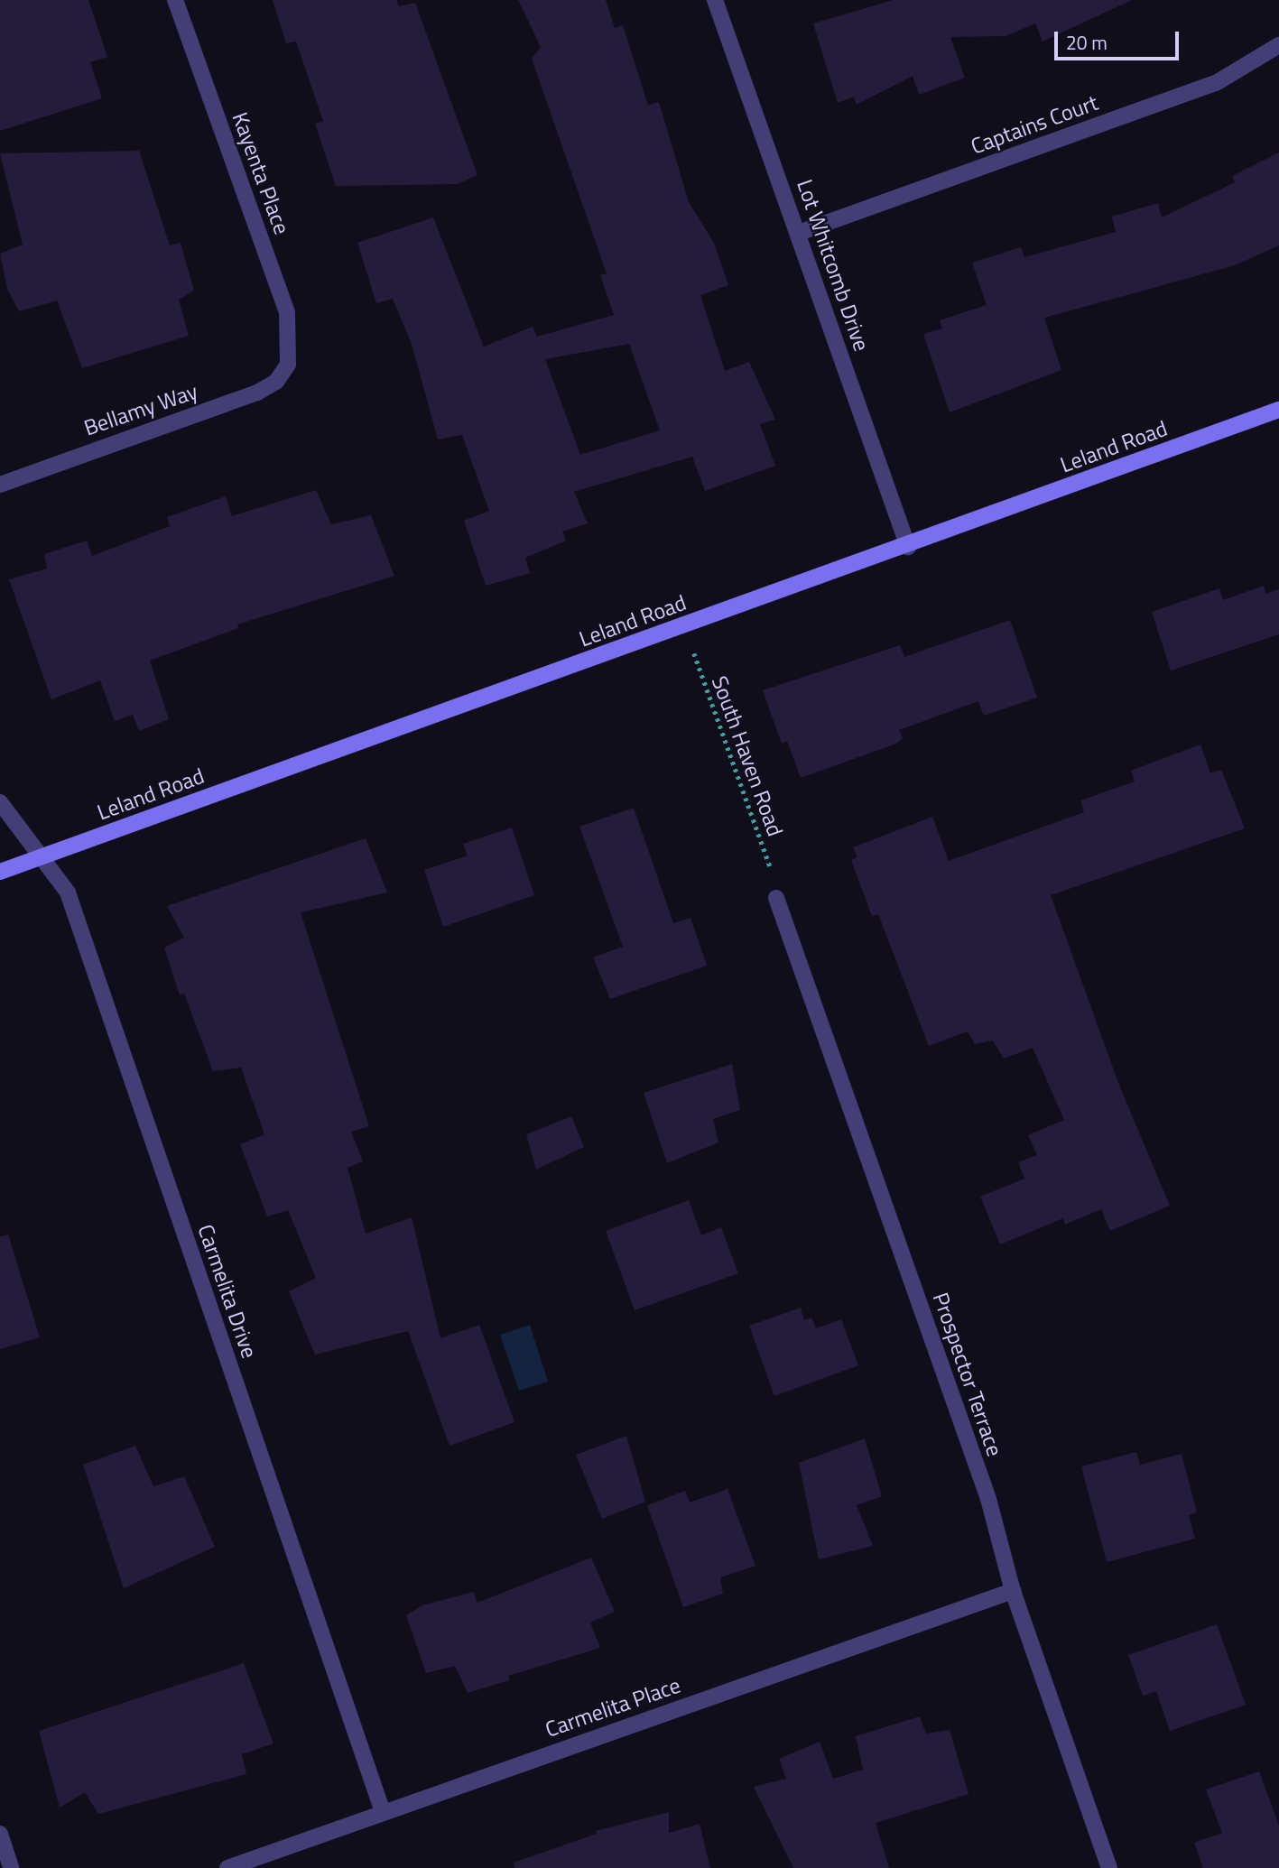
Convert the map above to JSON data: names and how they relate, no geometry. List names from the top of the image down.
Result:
{
  "streets": {
    "street": [
      "Captains Court",
      "Kayenta Place",
      "Lot Whitcomb Drive",
      "Bellamy Way",
      "Leland Road",
      "Carmelita Drive",
      "Prospector Terrace",
      "Carmelita Place"
    ],
    "path": ["South Haven Road"]
  },
  "crossings": [
    ["Captains Court", "Lot Whitcomb Drive"],
    ["Kayenta Place", "Bellamy Way"],
    ["Lot Whitcomb Drive", "Leland Road"],
    ["Leland Road", "South Haven Road"],
    ["Leland Road", "Carmelita Drive"],
    ["South Haven Road", "Prospector Terrace"],
    ["Carmelita Drive", "Carmelita Place"],
    ["Prospector Terrace", "Carmelita Place"]
  ],
  "scale_bar": "20 m"
}
